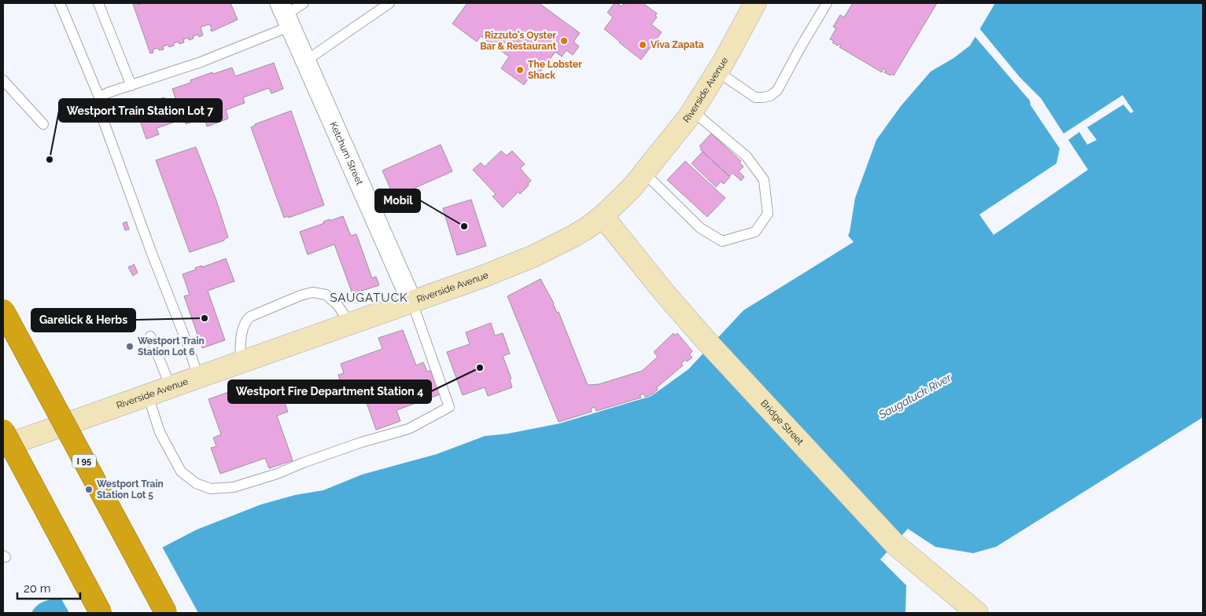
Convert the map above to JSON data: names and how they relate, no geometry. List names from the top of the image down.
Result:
{
  "streets": {
    "highway": ["I 95"],
    "main road": ["Riverside Avenue", "Bridge Street"],
    "street": ["Ketchum Street"]
  },
  "crossings": [
    ["Riverside Avenue", "Ketchum Street"],
    ["Riverside Avenue", "Bridge Street"]
  ],
  "districts": ["SAUGATUCK"],
  "water": ["Saugatuck River"],
  "places": [
    "Rizzuto's Oyster Bar & Restaurant",
    "Viva Zapata",
    "The Lobster Shack",
    "Westport Train Station Lot 7",
    "Mobil",
    "Garelick & Herbs",
    "Westport Train Station Lot 6",
    "Westport Fire Department Station 4",
    "Westport Train Station Lot 5"
  ],
  "scale_bar": "20 m"
}
